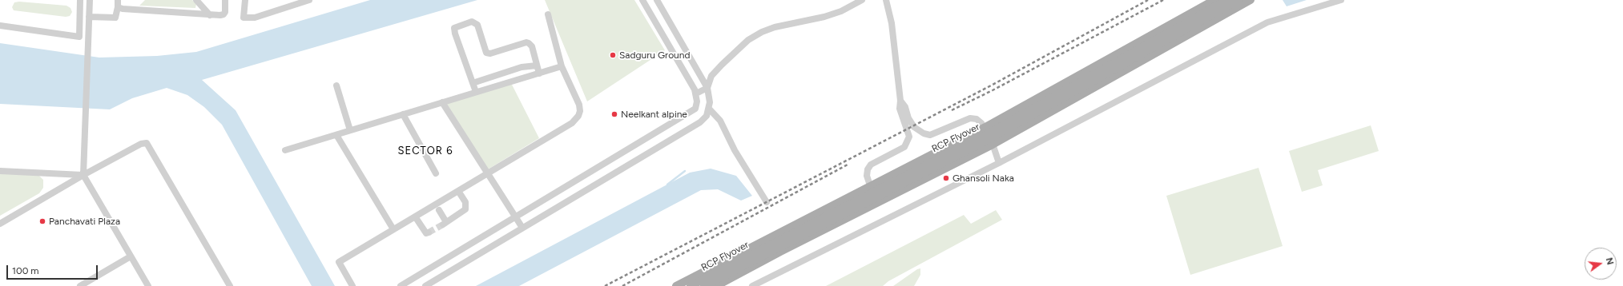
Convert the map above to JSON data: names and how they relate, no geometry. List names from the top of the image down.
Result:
{
  "streets": {
    "main road": ["RCP Flyover"]
  },
  "districts": ["SECTOR 6"],
  "places": [
    "Sadguru Ground",
    "Neelkant alpine",
    "Ghansoli Naka",
    "Panchavati Plaza"
  ],
  "scale_bar": "100 m",
  "north": "right"
}
